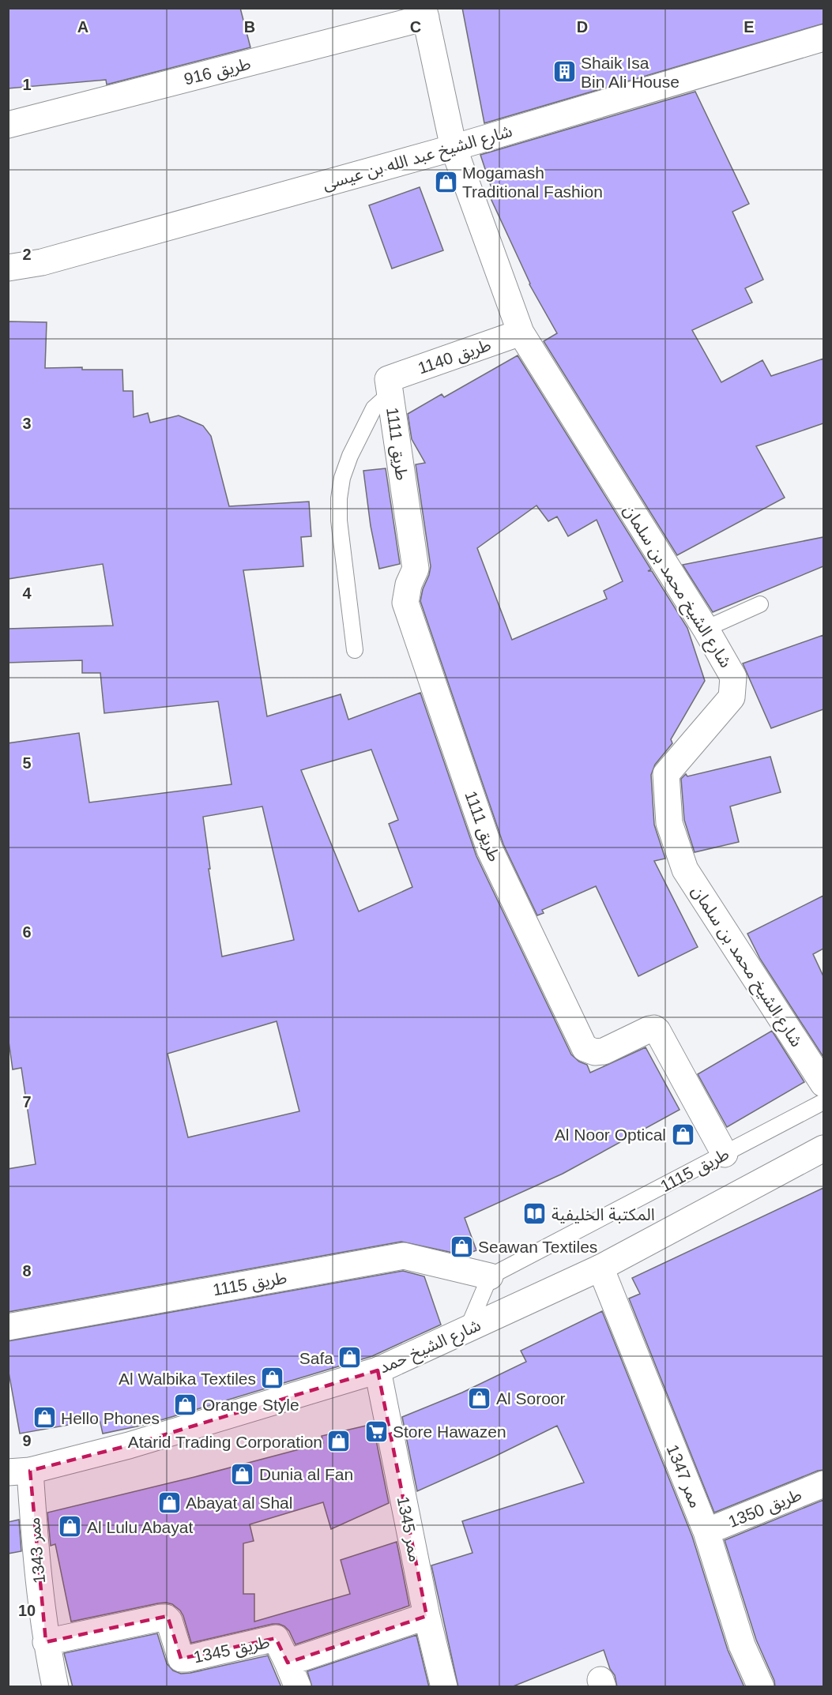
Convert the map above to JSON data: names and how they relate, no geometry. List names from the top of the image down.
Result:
{
  "streets": {
    "street": [
      "طريق 916",
      "شارع الشيخ عبد الله بن عيسى",
      "طريق 1140",
      "طريق 1111",
      "شارع الشيخ محمد بن سلمان",
      "طريق 1115",
      "شارع الشيخ حمد",
      "ممر 1347",
      "طريق 1350",
      "ممر 1345",
      "ممر 1343",
      "طريق 1345"
    ]
  },
  "crossings": [
    ["طريق 916", "شارع الشيخ عبد الله بن عيسى"],
    ["طريق 916", "شارع الشيخ محمد بن سلمان"],
    ["شارع الشيخ عبد الله بن عيسى", "شارع الشيخ محمد بن سلمان"],
    ["طريق 1140", "طريق 1111"],
    ["طريق 1140", "شارع الشيخ محمد بن سلمان"],
    ["طريق 1111", "طريق 1115"],
    ["شارع الشيخ حمد", "ممر 1347"],
    ["شارع الشيخ حمد", "ممر 1345"],
    ["شارع الشيخ حمد", "ممر 1343"],
    ["ممر 1347", "طريق 1350"],
    ["ممر 1345", "طريق 1345"],
    ["ممر 1343", "طريق 1345"]
  ],
  "places": {
    "building": ["Shaik Isa Bin Ali House"],
    "shop": [
      "Mogamash Traditional Fashion",
      "Al Noor Optical",
      "Seawan Textiles",
      "Safa",
      "Al Walbika Textiles",
      "Al Soroor",
      "Orange Style",
      "Hello Phones",
      "Atarid Trading Corporation",
      "Dunia al Fan",
      "Abayat al Shal",
      "Al Lulu Abayat"
    ],
    "library": ["المكتبة الخليفية"],
    "supermarket": ["Store Hawazen"]
  },
  "grid": {
    "columns": [
      "A",
      "B",
      "C",
      "D",
      "E"
    ],
    "rows": [
      "1",
      "2",
      "3",
      "4",
      "5",
      "6",
      "7",
      "8",
      "9",
      "10"
    ]
  }
}
